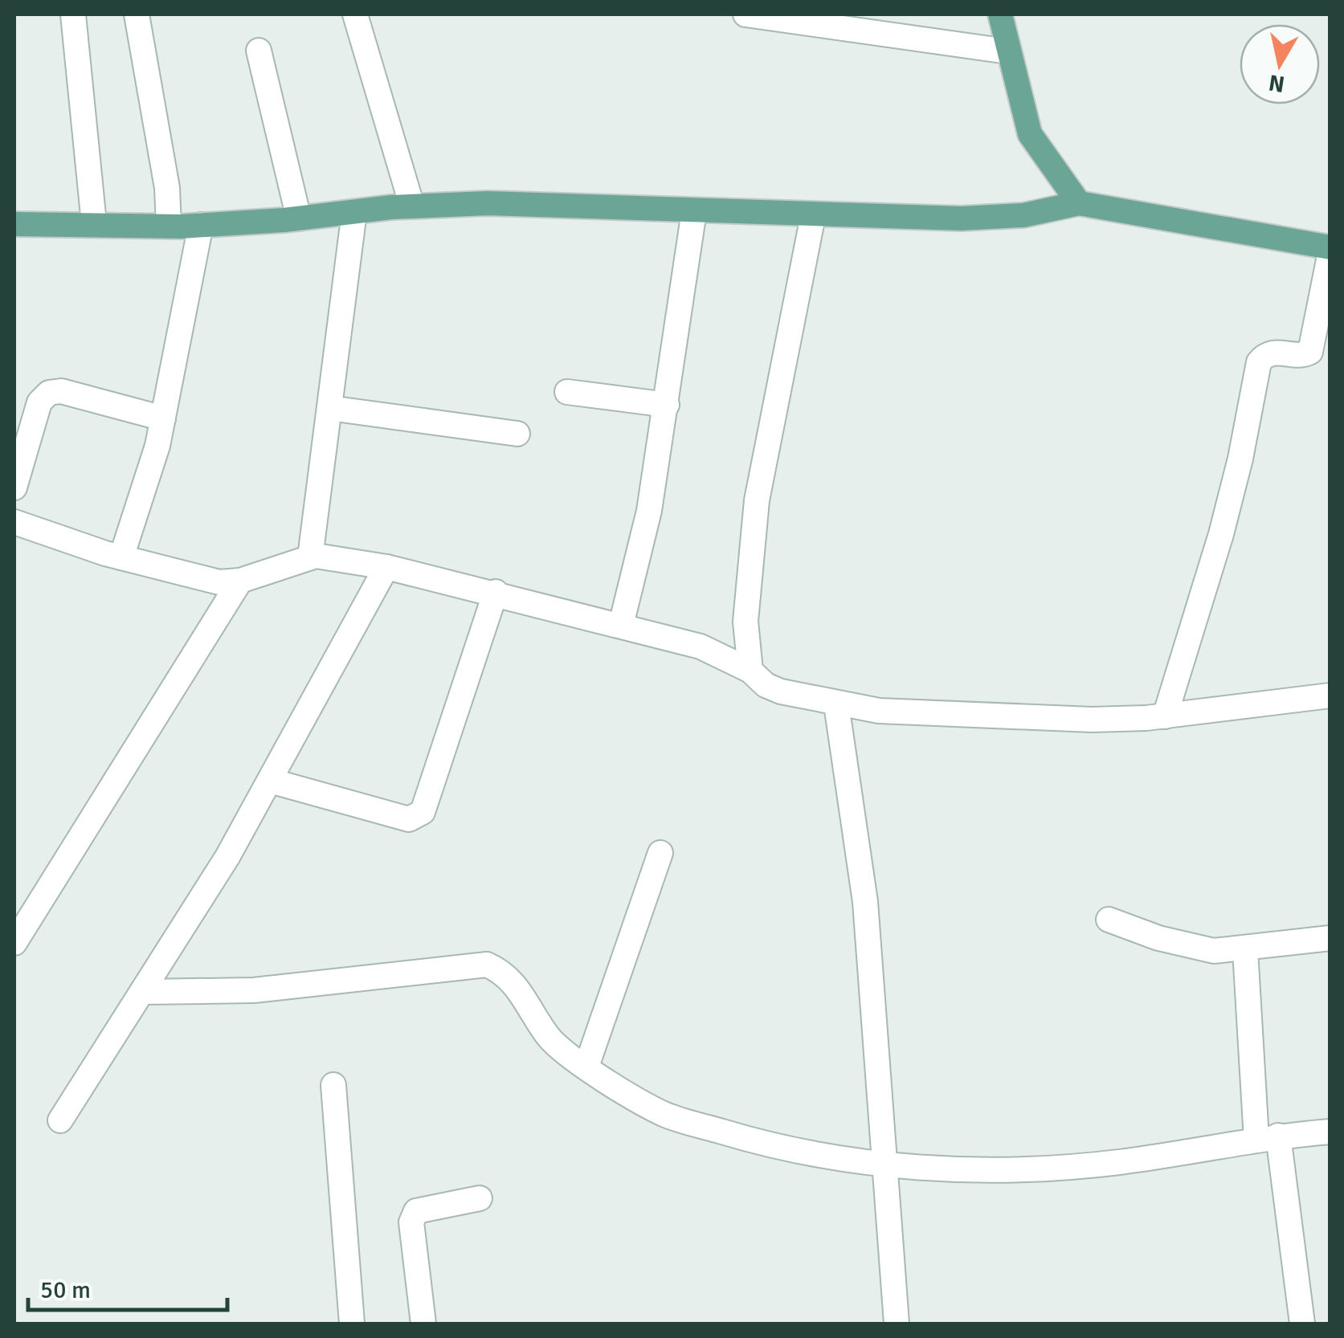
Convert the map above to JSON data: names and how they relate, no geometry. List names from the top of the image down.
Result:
{
  "scale_bar": "50 m",
  "north": "bottom"
}
